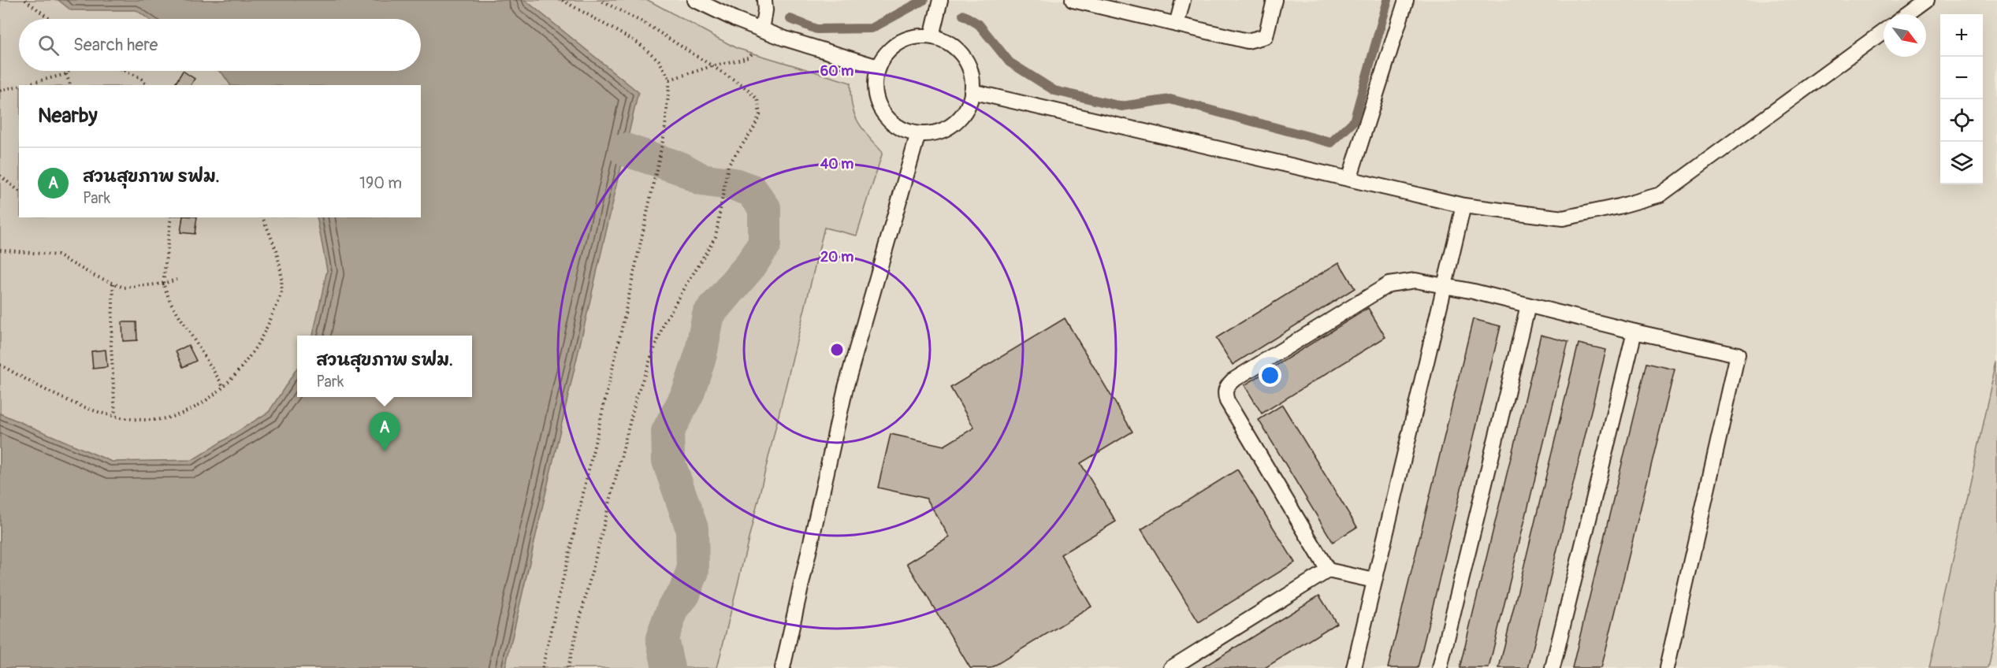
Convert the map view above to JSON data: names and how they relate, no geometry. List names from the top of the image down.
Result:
{
  "north": "bottom right",
  "page": {
    "map_buttons": ["+", "−"],
    "search": "Search here",
    "heading": "Nearby",
    "list": [
      {
        "mark": "A",
        "name": "สวนสุขภาพ รฟม.",
        "note": "Park",
        "value": "190 m"
      }
    ],
    "popup": ["สวนสุขภาพ รฟม.", "Park"],
    "pins": "A"
  },
  "rings": ["60 m", "40 m", "20 m"]
}
